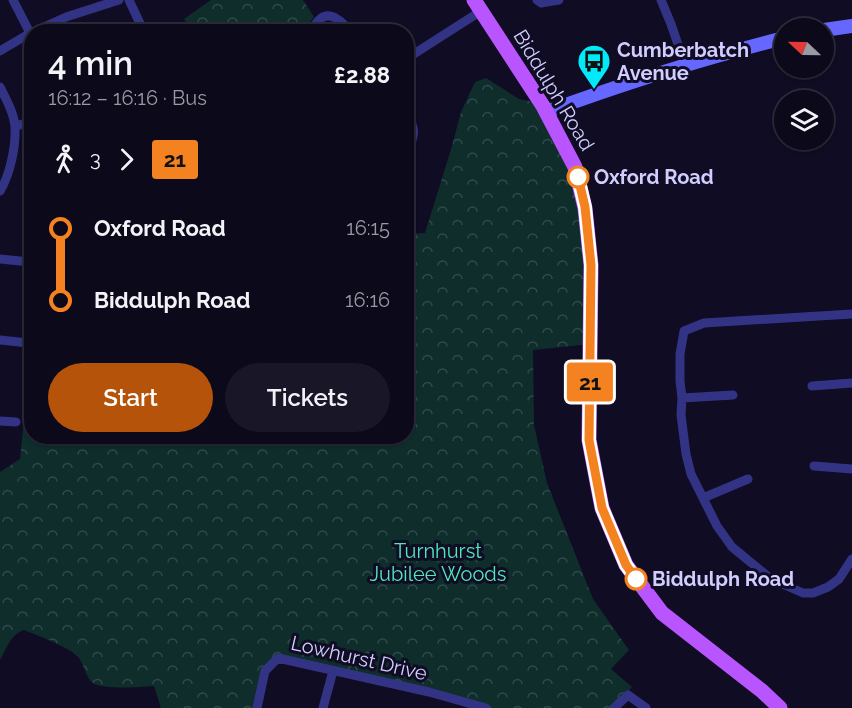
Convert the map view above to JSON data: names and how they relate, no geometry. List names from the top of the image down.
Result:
{
  "streets": {
    "main road": ["Biddulph Road"],
    "street": ["Lowhurst Drive"]
  },
  "parks": ["Turnhurst Jubilee Woods"],
  "places": {
    "bus stop": ["Cumberbatch Avenue"],
    "other": ["Oxford Road", "Biddulph Road"]
  },
  "lines": ["bus line 21"],
  "north": "left",
  "page": {
    "on_map": "21",
    "heading": ["4 min", "16:12 – 16:16 · Bus", "£2.88"],
    "legs": ["3", "21"],
    "list": [
      {
        "name": "Oxford Road",
        "value": "16:15"
      },
      {
        "name": "Biddulph Road",
        "value": "16:16"
      }
    ],
    "buttons": ["Start", "Tickets"]
  }
}
